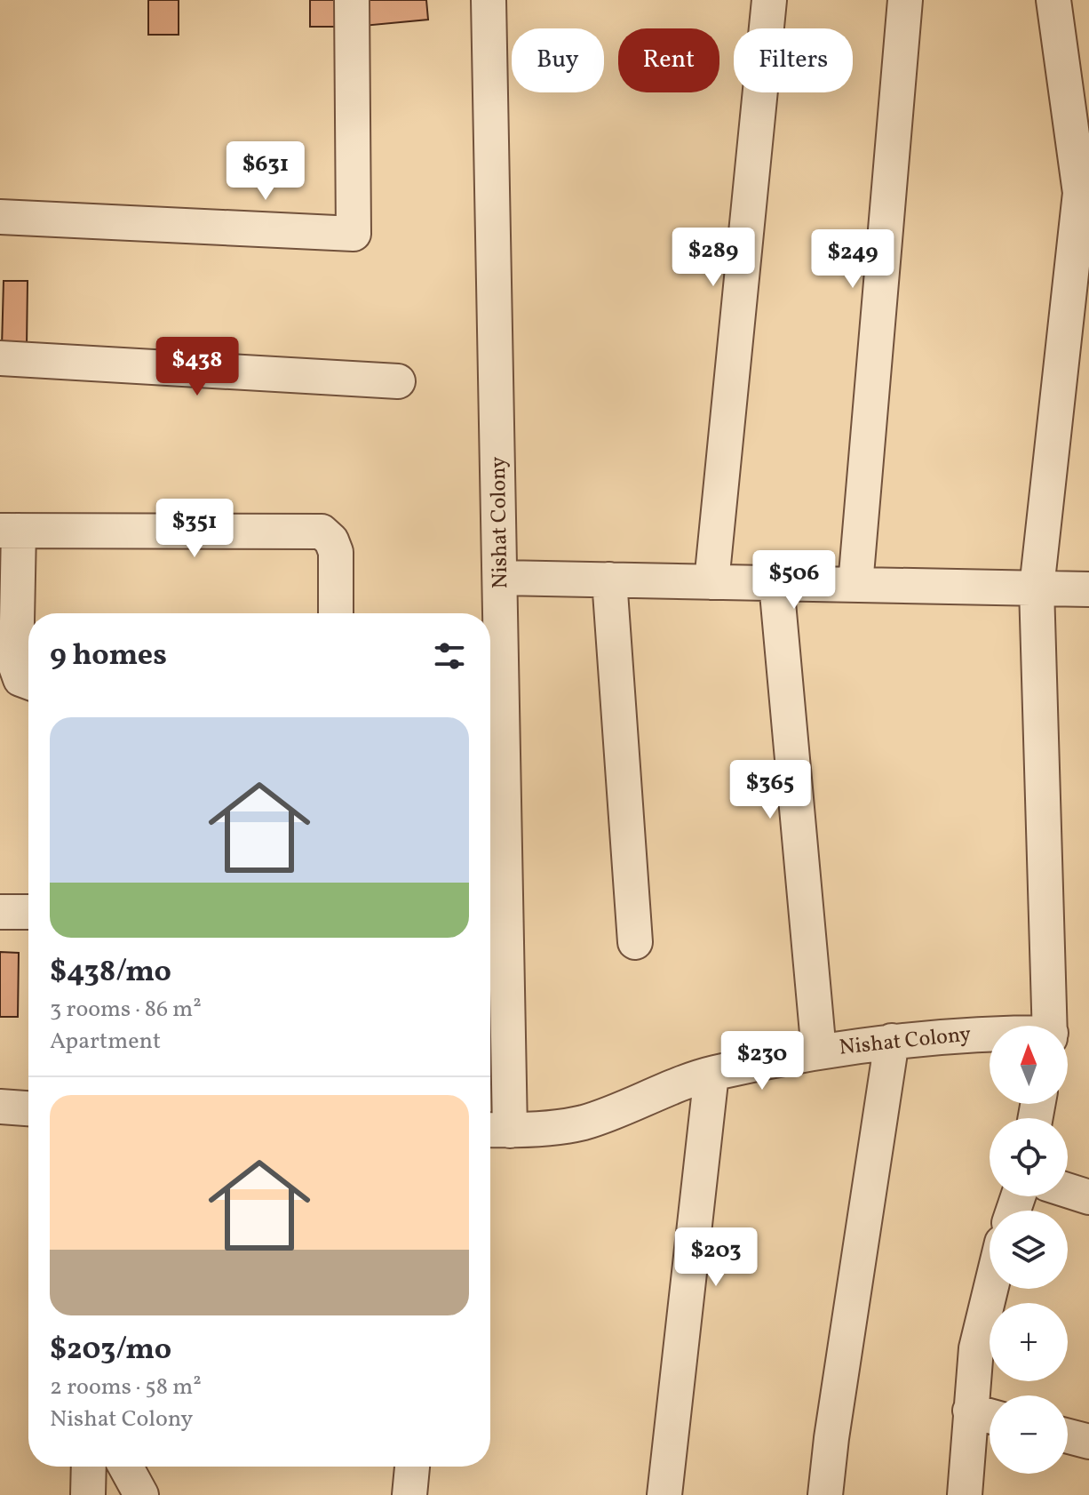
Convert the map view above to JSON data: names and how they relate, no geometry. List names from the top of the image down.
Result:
{
  "streets": {
    "street": ["Nishat Colony"]
  },
  "north": "top",
  "page": {
    "chip": ["Buy", "Rent", "Filters"],
    "price": [
      "$631",
      "$289",
      "$249",
      "$438",
      "$351",
      "$506",
      "$365",
      "$230",
      "$203"
    ],
    "heading": "9 homes",
    "list": [
      {
        "name": "$438/mo",
        "note": "3 rooms · 86 m² · Apartment"
      },
      {
        "name": "$203/mo",
        "note": "2 rooms · 58 m² · Nishat Colony"
      }
    ],
    "map_buttons": ["+", "−"]
  }
}
